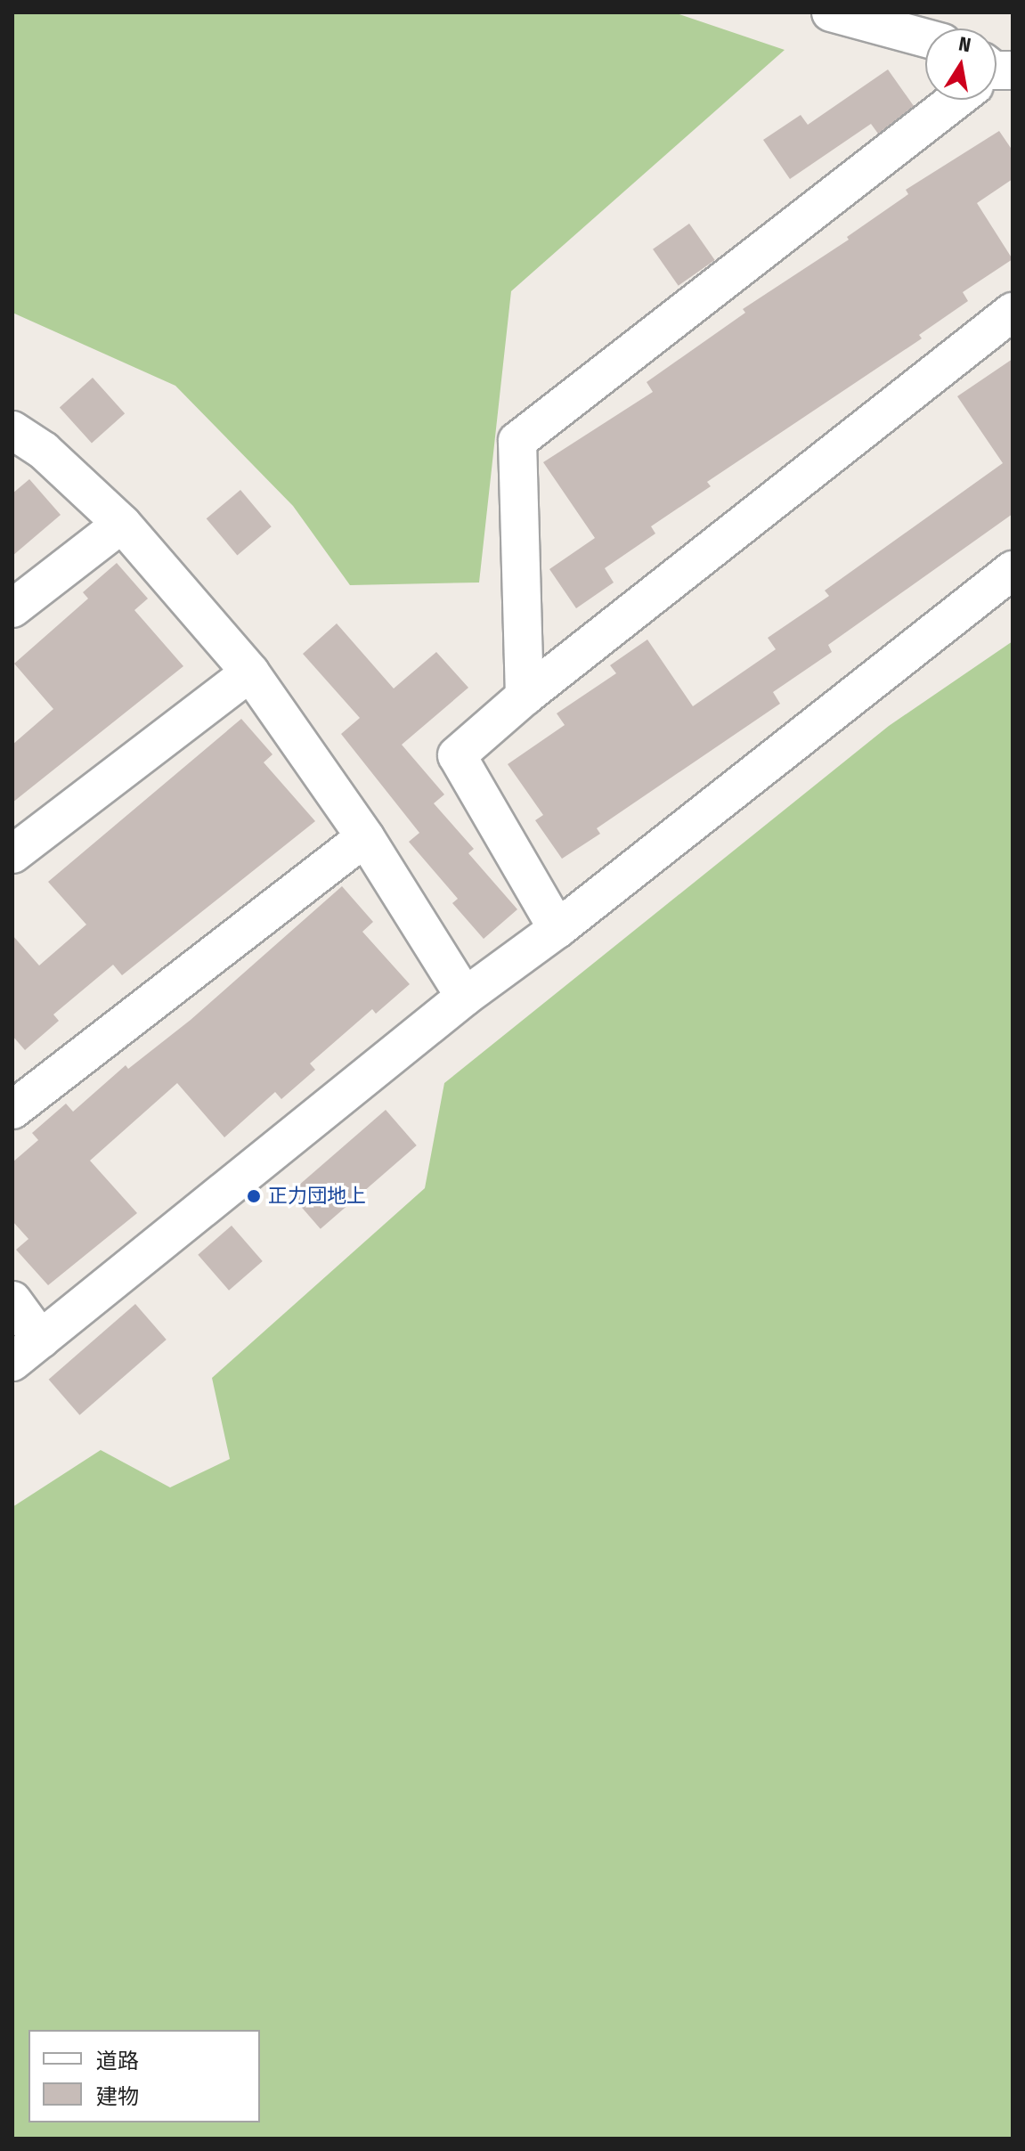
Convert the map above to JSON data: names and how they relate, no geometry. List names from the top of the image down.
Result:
{
  "places": ["正力団地上"],
  "legend": ["道路", "建物"],
  "north": "top"
}
